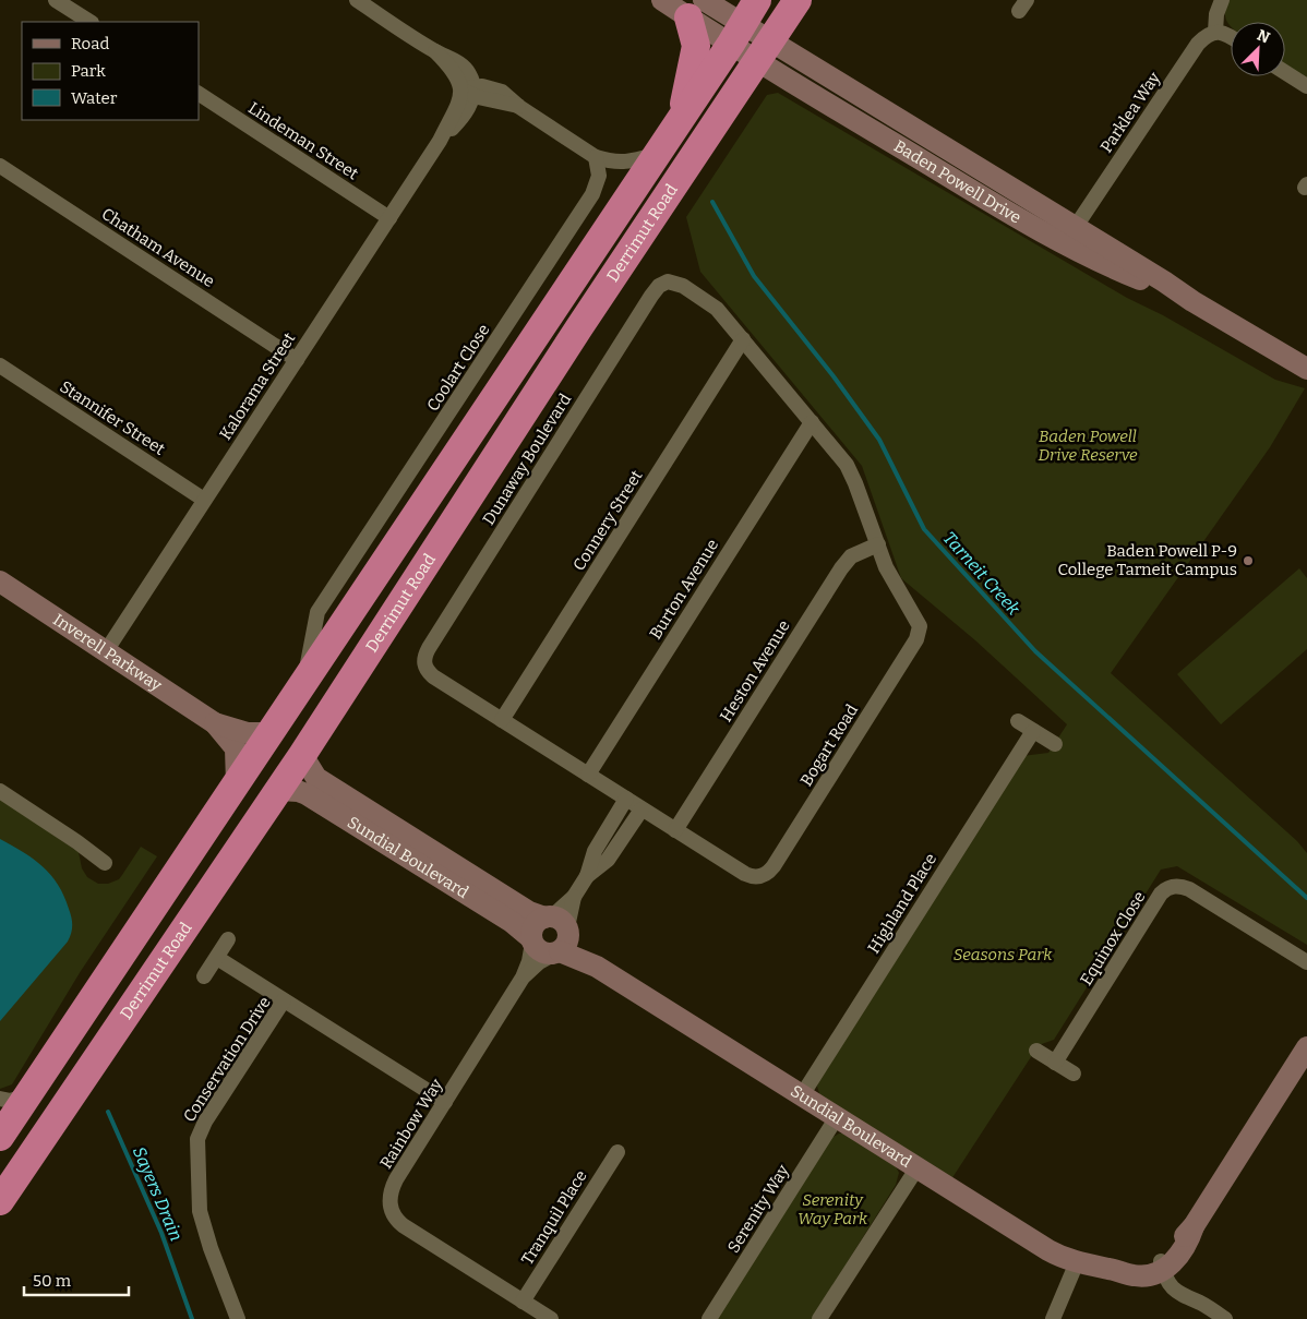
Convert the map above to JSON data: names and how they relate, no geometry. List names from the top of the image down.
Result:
{
  "streets": {
    "highway": ["Derrimut Road"],
    "street": [
      "Parklea Way",
      "Lindeman Street",
      "Baden Powell Drive",
      "Chatham Avenue",
      "Coolart Close",
      "Kalorama Street",
      "Stannifer Street",
      "Dunaway Boulevard",
      "Connery Street",
      "Burton Avenue",
      "Inverell Parkway",
      "Heston Avenue",
      "Bogart Road",
      "Sundial Boulevard",
      "Highland Place",
      "Equinox Close",
      "Conservation Drive",
      "Rainbow Way",
      "Serenity Way",
      "Tranquil Place"
    ]
  },
  "crossings": [
    ["Parklea Way", "Baden Powell Drive"],
    ["Lindeman Street", "Kalorama Street"],
    ["Baden Powell Drive", "Derrimut Road"],
    ["Derrimut Road", "Coolart Close"],
    ["Derrimut Road", "Inverell Parkway"],
    ["Derrimut Road", "Sundial Boulevard"],
    ["Chatham Avenue", "Kalorama Street"],
    ["Kalorama Street", "Stannifer Street"],
    ["Kalorama Street", "Inverell Parkway"],
    ["Dunaway Boulevard", "Connery Street"],
    ["Heston Avenue", "Bogart Road"],
    ["Sundial Boulevard", "Highland Place"],
    ["Sundial Boulevard", "Rainbow Way"],
    ["Sundial Boulevard", "Serenity Way"],
    ["Conservation Drive", "Rainbow Way"],
    ["Rainbow Way", "Tranquil Place"]
  ],
  "water": ["Tarneit Creek", "Sayers Drain"],
  "parks": ["Baden Powell Drive Reserve", "Seasons Park", "Serenity Way Park"],
  "places": ["Baden Powell P-9 College Tarneit Campus"],
  "legend": ["Road", "Park", "Water"],
  "scale_bar": "50 m",
  "north": "top right"
}
